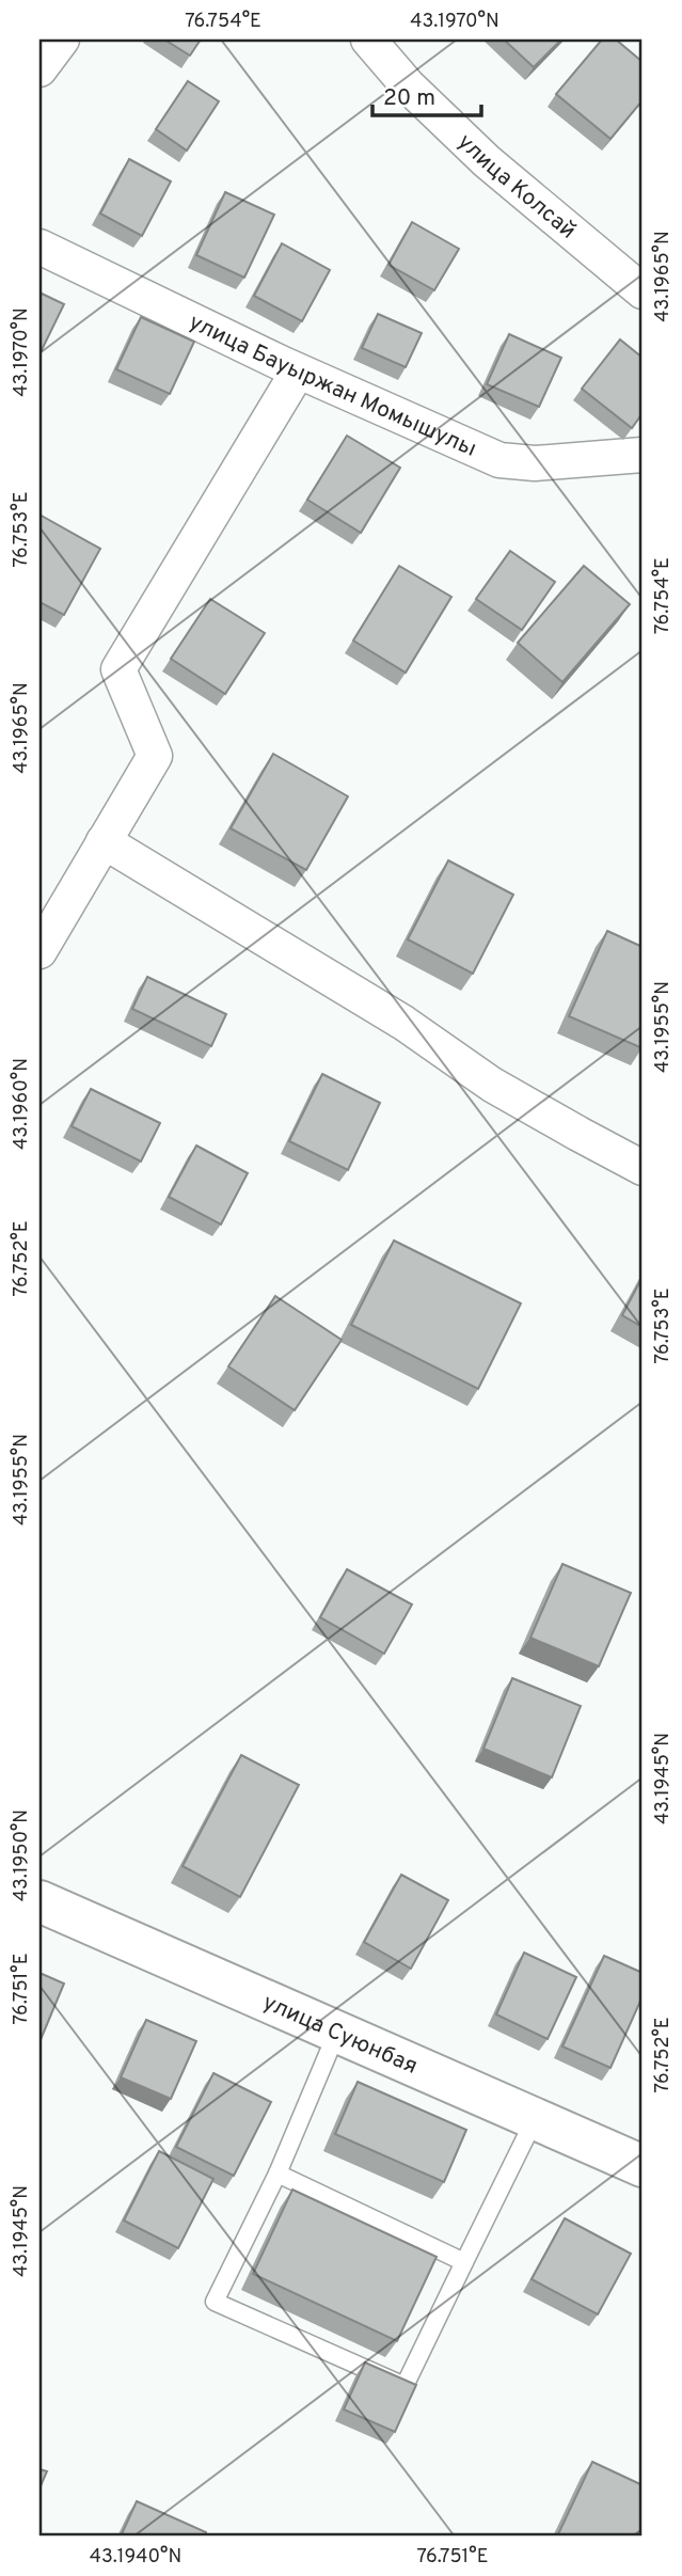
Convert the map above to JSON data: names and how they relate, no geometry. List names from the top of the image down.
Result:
{
  "streets": {
    "main road": ["улица Суюнбая"],
    "street": ["улица Колсай", "улица Бауыржан Момышулы"]
  },
  "scale_bar": "20 m",
  "coordinates": [
    "76.754°E",
    "43.1970°N",
    "43.1965°N",
    "76.753°E",
    "43.1955°N",
    "43.1960°N",
    "76.752°E",
    "43.1945°N",
    "43.1950°N",
    "76.751°E",
    "43.1940°N"
  ]
}
